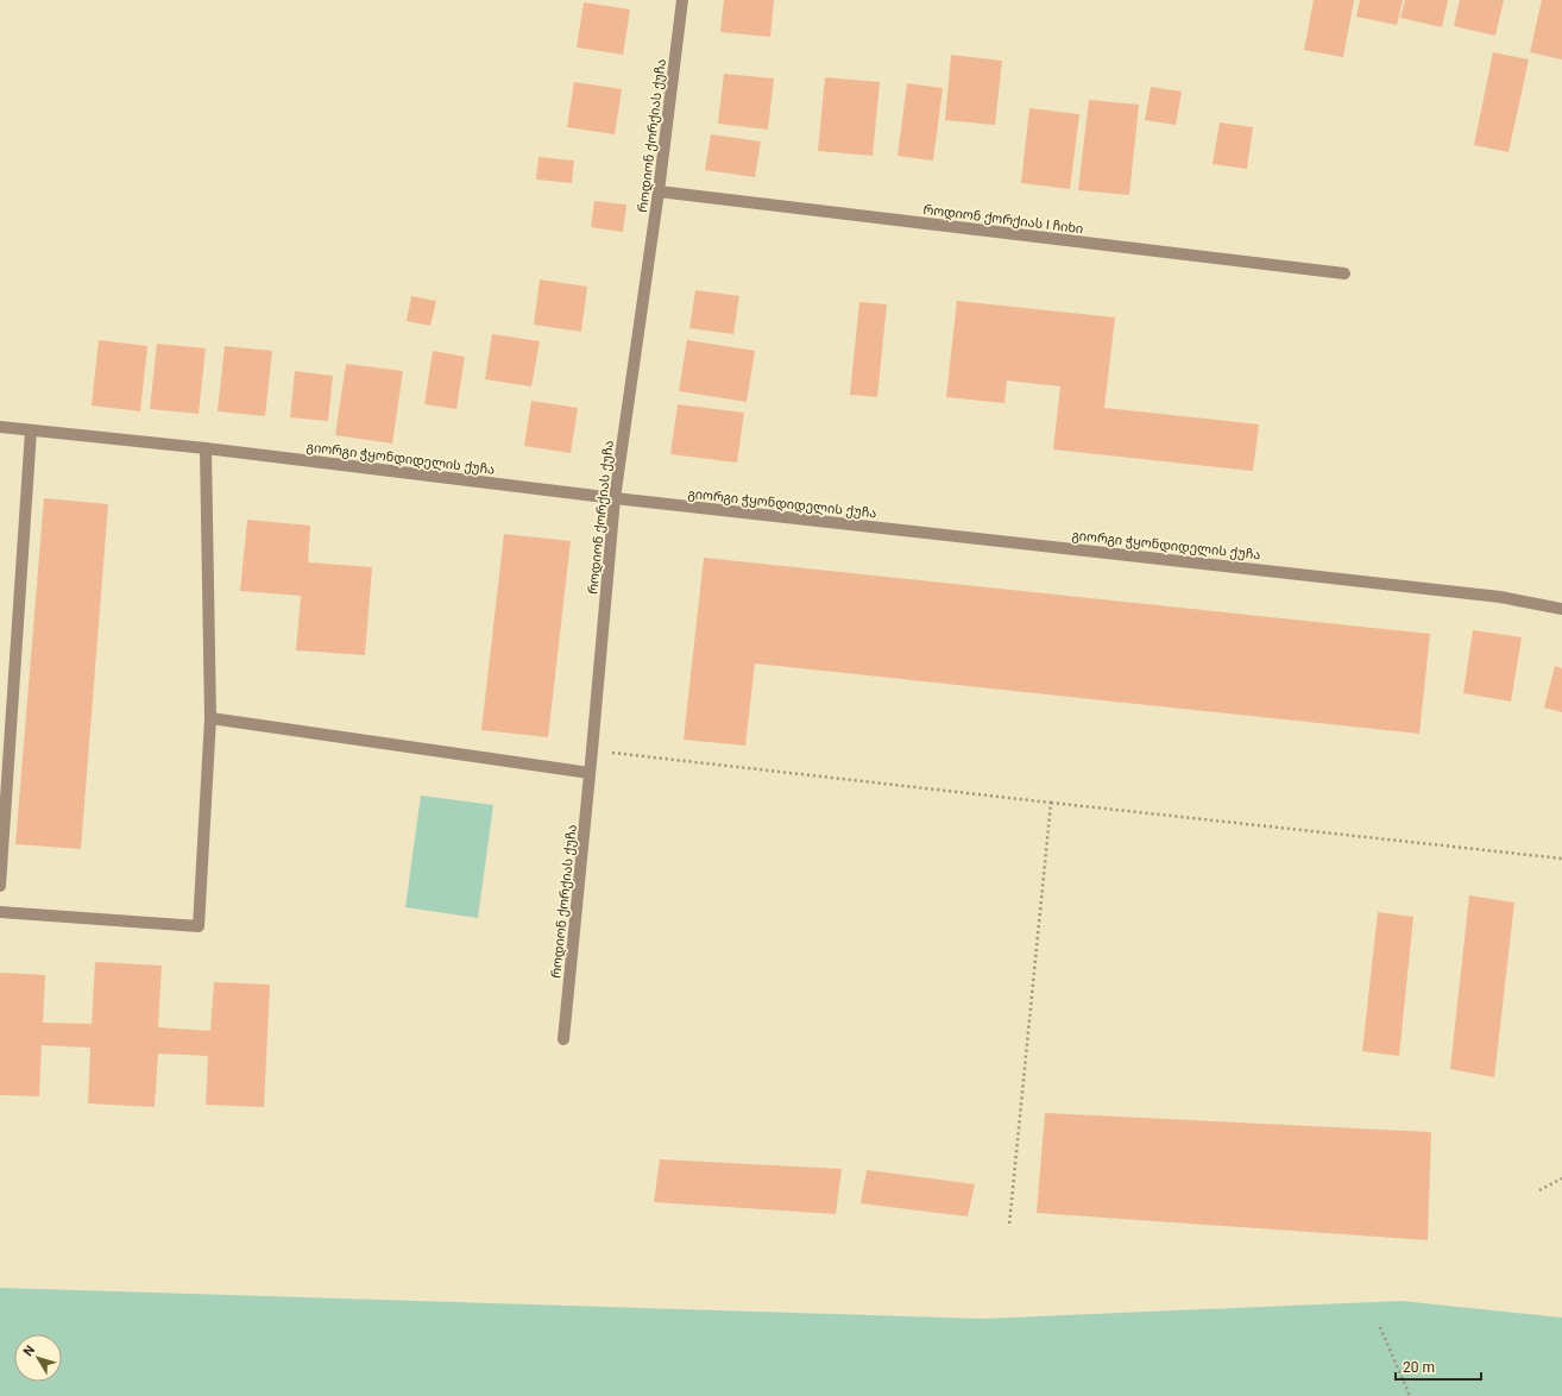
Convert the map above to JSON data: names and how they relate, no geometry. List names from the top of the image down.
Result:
{
  "streets": {
    "street": ["როდიონ ქორქიას ქუჩა", "როდიონ ქორქიას I ჩიხი", "გიორგი ჭყონდიდელის ქუჩა"]
  },
  "crossings": [
    ["როდიონ ქორქიას ქუჩა", "როდიონ ქორქიას I ჩიხი"],
    ["როდიონ ქორქიას ქუჩა", "გიორგი ჭყონდიდელის ქუჩა"]
  ],
  "scale_bar": "20 m",
  "north": "top left"
}
